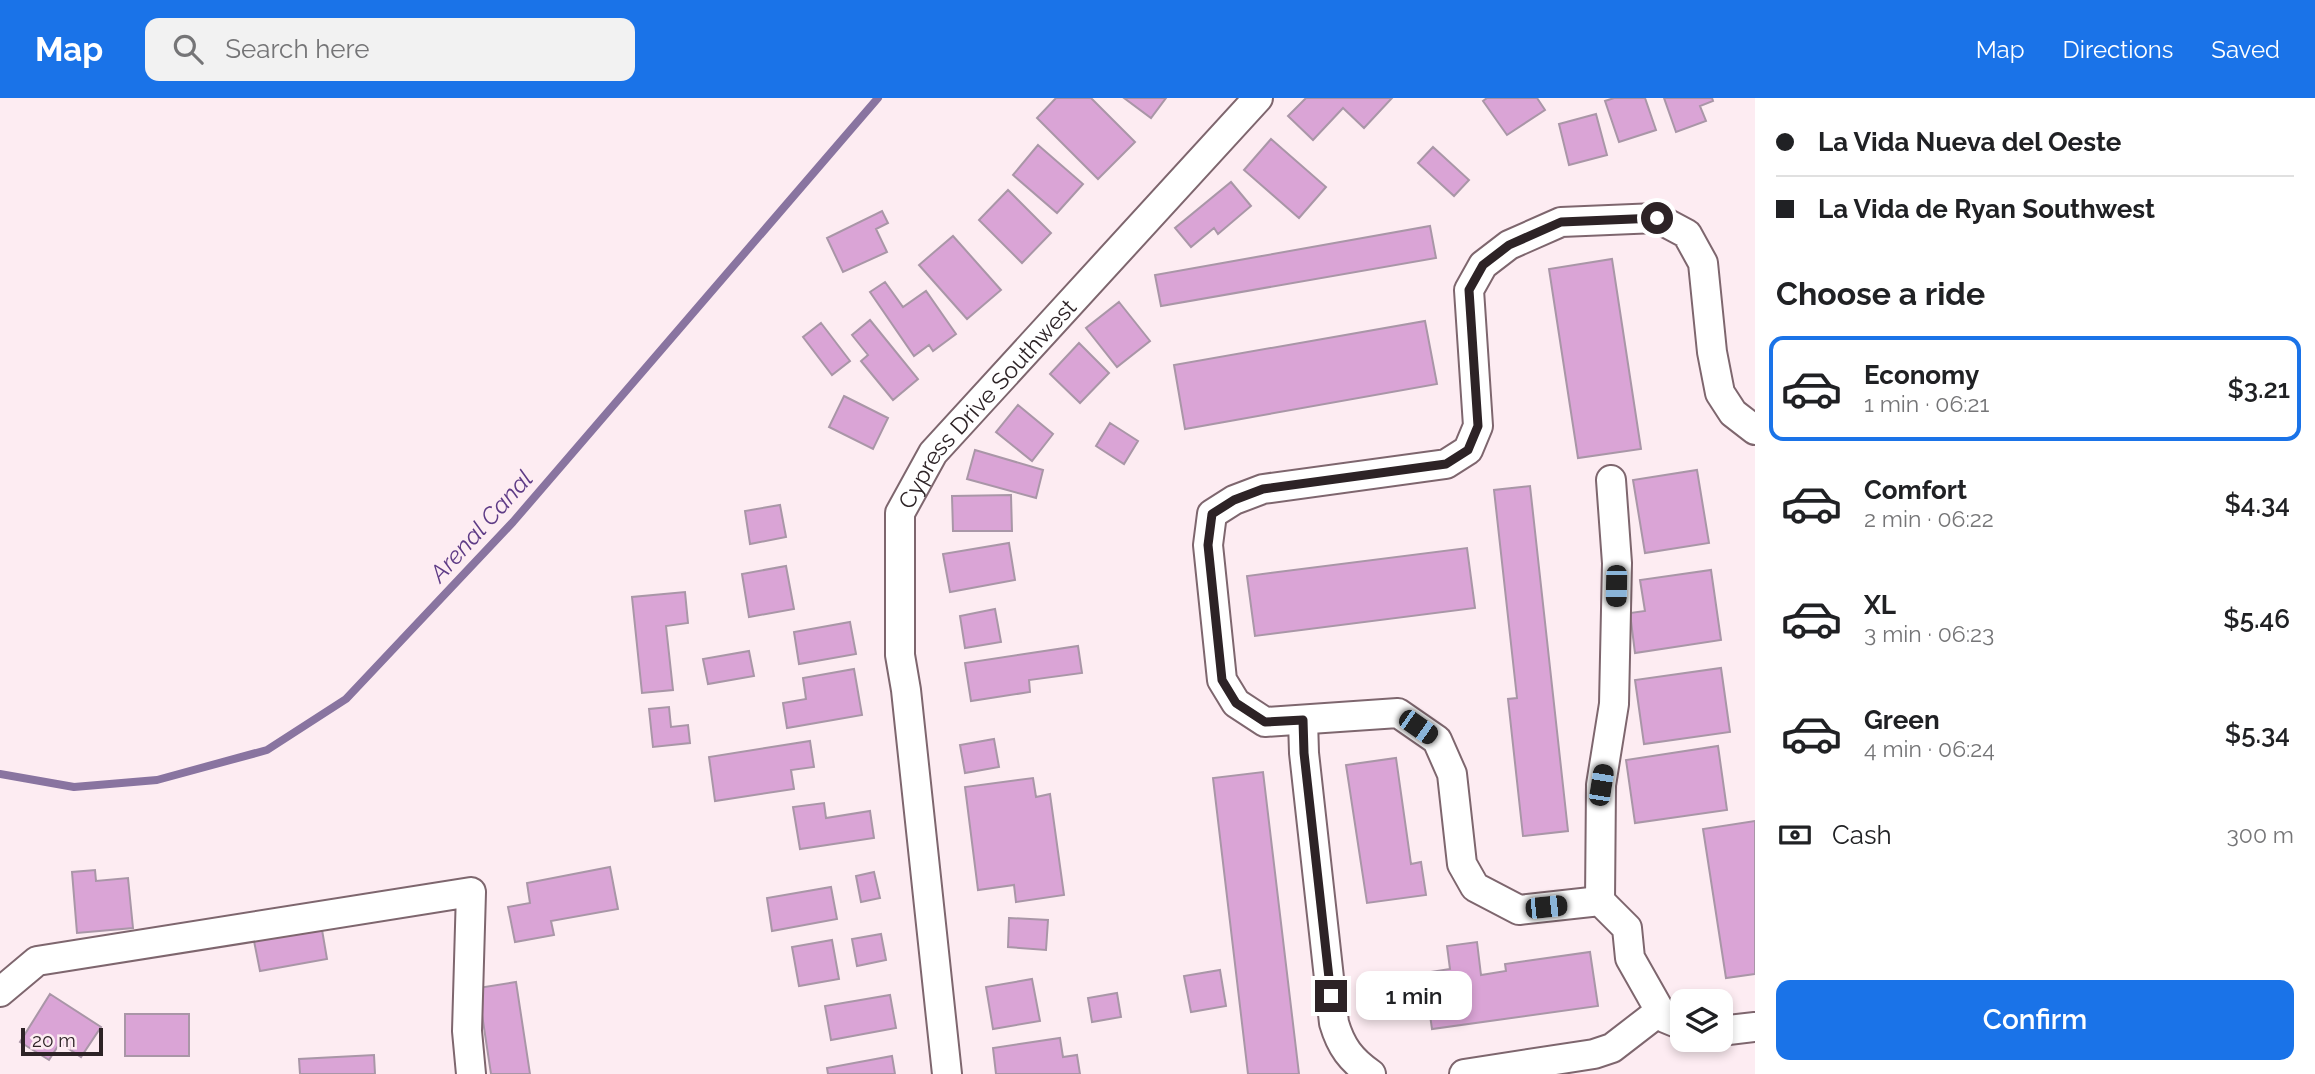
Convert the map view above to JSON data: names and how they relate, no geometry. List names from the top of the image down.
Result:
{
  "streets": {
    "street": ["Cypress Drive Southwest"]
  },
  "water": ["Arenal Canal"],
  "scale_bar": "20 m",
  "page": {
    "header": "Map",
    "search": "Search here",
    "nav": ["Map", "Directions", "Saved"],
    "banner": ["La Vida Nueva del Oeste", "La Vida de Ryan Southwest"],
    "heading": "Choose a ride",
    "list": [
      {
        "name": "Economy",
        "note": "1 min · 06:21",
        "value": "$3.21"
      },
      {
        "name": "Comfort",
        "note": "2 min · 06:22",
        "value": "$4.34"
      },
      {
        "name": "XL",
        "note": "3 min · 06:23",
        "value": "$5.46"
      },
      {
        "name": "Green",
        "note": "4 min · 06:24",
        "value": "$5.34"
      }
    ],
    "pay": ["Cash", "300 m"],
    "buttons": "Confirm",
    "bubble": "1 min",
    "scale": "20 m"
  }
}
